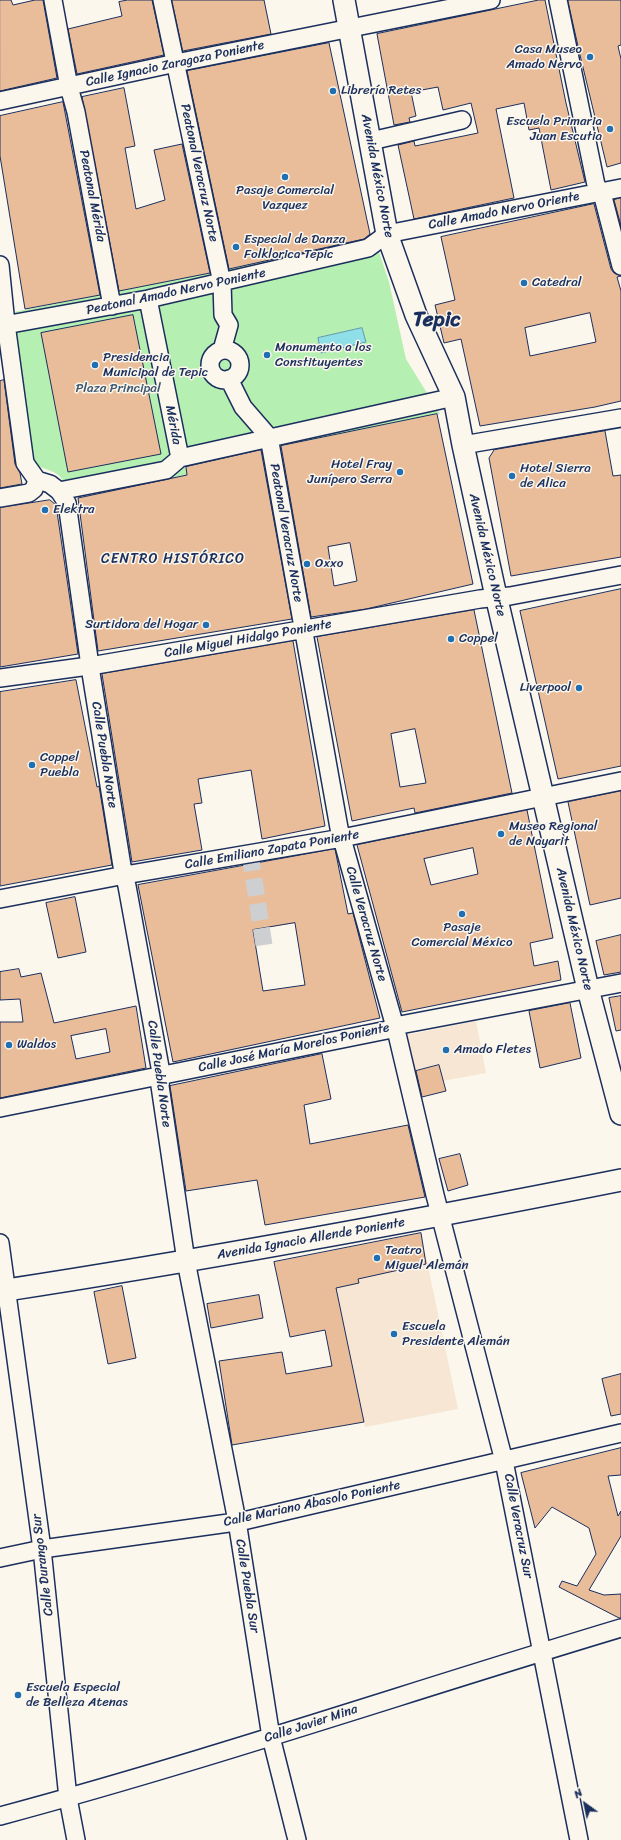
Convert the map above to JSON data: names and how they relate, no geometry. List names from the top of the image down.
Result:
{
  "streets": {
    "main road": ["Avenida México Norte", "Avenida Ignacio Allende Poniente"],
    "street": [
      "Calle Ignacio Zaragoza Poniente",
      "Peatonal Veracruz Norte",
      "Peatonal Mérida",
      "Calle Amado Nervo Oriente",
      "Peatonal Amado Nervo Poniente",
      "Mérida",
      "Calle Miguel Hidalgo Poniente",
      "Calle Puebla Norte",
      "Calle Emiliano Zapata Poniente",
      "Calle Veracruz Norte",
      "Calle José María Morelos Poniente",
      "Calle Mariano Abasolo Poniente",
      "Calle Veracruz Sur",
      "Calle Durango Sur",
      "Calle Puebla Sur",
      "Calle Javier Mina"
    ]
  },
  "crossings": [
    ["Calle Ignacio Zaragoza Poniente", "Peatonal Veracruz Norte"],
    ["Calle Ignacio Zaragoza Poniente", "Avenida México Norte"],
    ["Calle Ignacio Zaragoza Poniente", "Peatonal Mérida"],
    ["Peatonal Veracruz Norte", "Peatonal Amado Nervo Poniente"],
    ["Peatonal Veracruz Norte", "Calle Miguel Hidalgo Poniente"],
    ["Peatonal Veracruz Norte", "Calle Veracruz Norte"],
    ["Avenida México Norte", "Calle Amado Nervo Oriente"],
    ["Avenida México Norte", "Peatonal Amado Nervo Poniente"],
    ["Avenida México Norte", "Calle Miguel Hidalgo Poniente"],
    ["Avenida México Norte", "Calle Emiliano Zapata Poniente"],
    ["Avenida México Norte", "Calle José María Morelos Poniente"],
    ["Peatonal Mérida", "Peatonal Amado Nervo Poniente"],
    ["Calle Amado Nervo Oriente", "Peatonal Amado Nervo Poniente"],
    ["Peatonal Amado Nervo Poniente", "Mérida"],
    ["Calle Miguel Hidalgo Poniente", "Calle Puebla Norte"],
    ["Calle Miguel Hidalgo Poniente", "Calle Veracruz Norte"],
    ["Calle Puebla Norte", "Calle Emiliano Zapata Poniente"],
    ["Calle Puebla Norte", "Calle José María Morelos Poniente"],
    ["Calle Puebla Norte", "Avenida Ignacio Allende Poniente"],
    ["Calle Puebla Norte", "Calle Puebla Sur"],
    ["Calle Emiliano Zapata Poniente", "Calle Veracruz Norte"],
    ["Calle Veracruz Norte", "Calle José María Morelos Poniente"],
    ["Calle Veracruz Norte", "Avenida Ignacio Allende Poniente"],
    ["Calle Veracruz Norte", "Calle Veracruz Sur"],
    ["Avenida Ignacio Allende Poniente", "Calle Veracruz Sur"],
    ["Avenida Ignacio Allende Poniente", "Calle Durango Sur"],
    ["Avenida Ignacio Allende Poniente", "Calle Puebla Sur"],
    ["Calle Mariano Abasolo Poniente", "Calle Veracruz Sur"],
    ["Calle Mariano Abasolo Poniente", "Calle Durango Sur"],
    ["Calle Mariano Abasolo Poniente", "Calle Puebla Sur"],
    ["Calle Veracruz Sur", "Calle Javier Mina"],
    ["Calle Durango Sur", "Calle Javier Mina"],
    ["Calle Puebla Sur", "Calle Javier Mina"]
  ],
  "districts": ["Tepic", "CENTRO HISTÓRICO"],
  "parks": ["Plaza Principal"],
  "places": [
    "Casa Museo Amado Nervo",
    "Librería Retes",
    "Escuela Primaria Juan Escutia",
    "Pasaje Comercial Vazquez",
    "Especial de Danza Folklorica Tepic",
    "Catedral",
    "Monumento a los Constituyentes",
    "Presidencia Municipal de Tepic",
    "Hotel Fray Junípero Serra",
    "Hotel Sierra de Alica",
    "Elektra",
    "Oxxo",
    "Surtidora del Hogar",
    "Coppel",
    "Liverpool",
    "Coppel Puebla",
    "Museo Regional de Nayarit",
    "Pasaje Comercial México",
    "Waldos",
    "Amado Fletes",
    "Teatro Miguel Alemán",
    "Escuela Presidente Alemán",
    "Escuela Especial de Belleza Atenas"
  ],
  "north": "top left"
}
